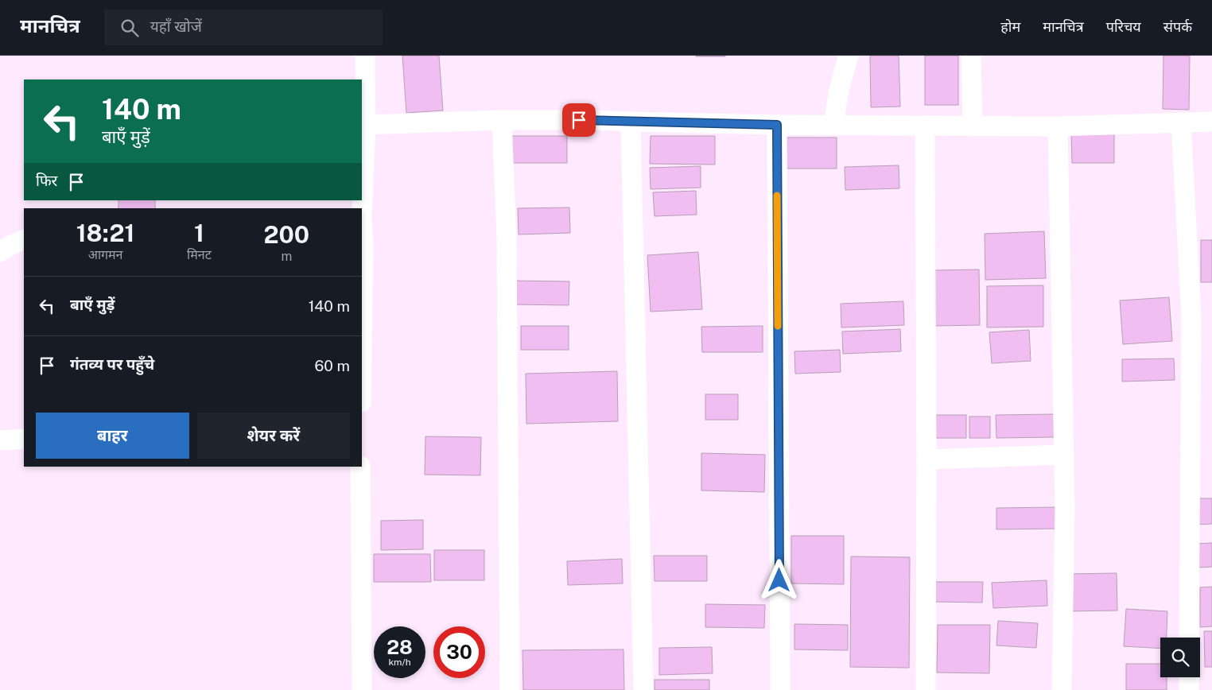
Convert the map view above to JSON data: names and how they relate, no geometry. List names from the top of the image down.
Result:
{
  "page": {
    "header": "मानचित्र",
    "search": "यहाँ खोजें",
    "nav": [
      "होम",
      "मानचित्र",
      "परिचय",
      "संपर्क"
    ],
    "turn": ["140 m", "बाएँ मुड़ें"],
    "then": "फिर",
    "eta": [
      "18:21",
      "आगमन",
      "1",
      "मिनट",
      "200",
      "m"
    ],
    "list": [
      {
        "name": "बाएँ मुड़ें",
        "value": "140 m"
      },
      {
        "name": "गंतव्य पर पहुँचे",
        "value": "60 m"
      }
    ],
    "buttons": ["बाहर", "शेयर करें"],
    "speed": "28 km/h",
    "limit": "30"
  }
}
